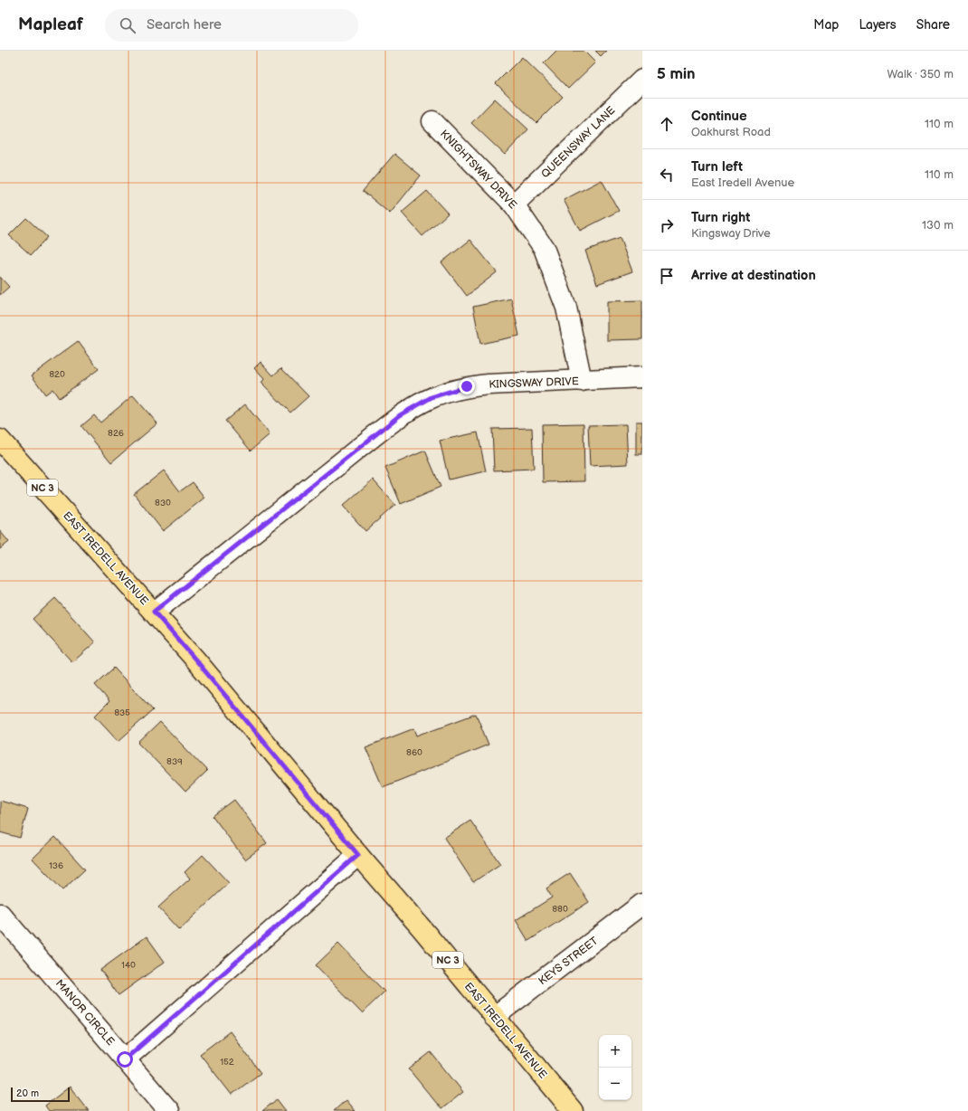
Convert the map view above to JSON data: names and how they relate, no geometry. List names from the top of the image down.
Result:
{
  "streets": {
    "main road": ["NC 3", "EAST IREDELL AVENUE"],
    "street": [
      "QUEENSWAY LANE",
      "KNIGHTSWAY DRIVE",
      "KINGSWAY DRIVE",
      "KEYS STREET",
      "MANOR CIRCLE"
    ]
  },
  "crossings": [
    ["QUEENSWAY LANE", "KNIGHTSWAY DRIVE"],
    ["KNIGHTSWAY DRIVE", "KINGSWAY DRIVE"],
    ["KINGSWAY DRIVE", "EAST IREDELL AVENUE"],
    ["EAST IREDELL AVENUE", "KEYS STREET"]
  ],
  "house_numbers": [
    "820",
    "826",
    "830",
    "835",
    "860",
    "839",
    "136",
    "880",
    "140",
    "152"
  ],
  "scale_bar": "20 m",
  "page": {
    "header": "Mapleaf",
    "search": "Search here",
    "nav": ["Map", "Layers", "Share"],
    "heading": ["5 min", "Walk · 350 m"],
    "list": [
      ["Continue", "Oakhurst Road", "110 m"],
      ["Turn left", "East Iredell Avenue", "110 m"],
      ["Turn right", "Kingsway Drive", "130 m"],
      "Arrive at destination"
    ],
    "map_buttons": ["+", "−"],
    "scale": "20 m"
  }
}
